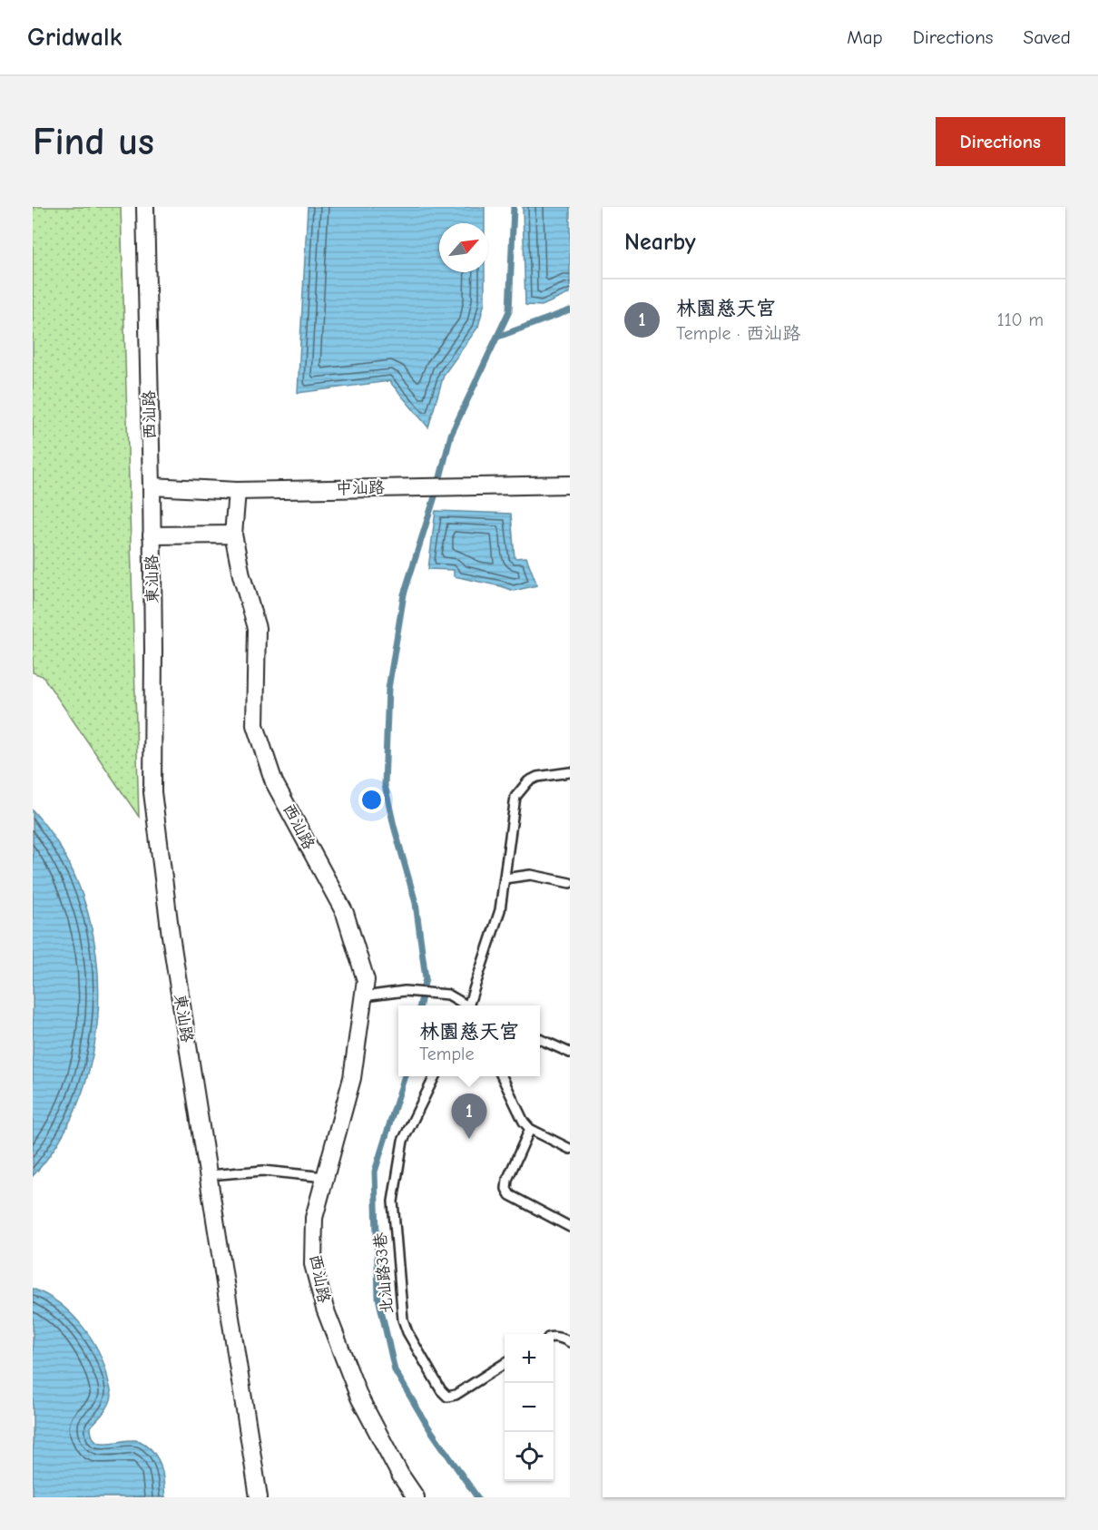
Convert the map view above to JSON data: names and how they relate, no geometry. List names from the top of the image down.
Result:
{
  "streets": {
    "street": ["西汕路", "中汕路", "東汕路"],
    "lane": ["北汕路33巷"]
  },
  "crossings": [
    ["西汕路", "中汕路"],
    ["西汕路", "東汕路"]
  ],
  "north": "top right",
  "page": {
    "header": "Gridwalk",
    "nav": ["Map", "Directions", "Saved"],
    "buttons": "Directions",
    "title": "Find us",
    "heading": "Nearby",
    "list": [
      {
        "mark": "1",
        "name": "林園慈天宮",
        "note": "Temple · 西汕路",
        "value": "110 m"
      }
    ],
    "popup": ["林園慈天宮", "Temple"],
    "pins": "1",
    "map_buttons": ["+", "−"]
  }
}
